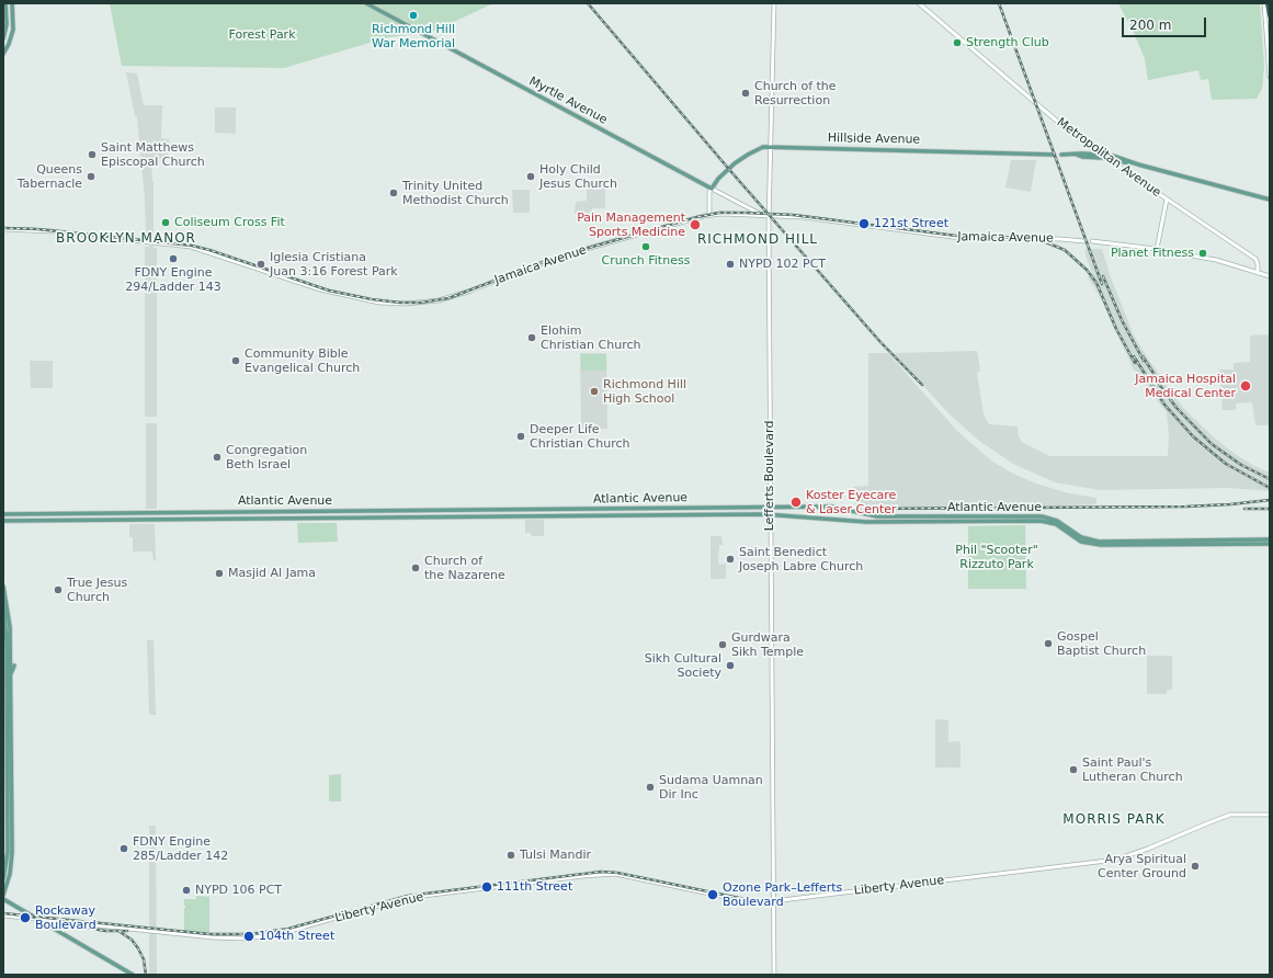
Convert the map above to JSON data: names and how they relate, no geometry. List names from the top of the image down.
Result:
{
  "streets": {
    "main road": ["Myrtle Avenue", "Hillside Avenue", "Atlantic Avenue"],
    "street": [
      "Metropolitan Avenue",
      "Jamaica Avenue",
      "Lefferts Boulevard",
      "Liberty Avenue"
    ]
  },
  "crossings": [
    ["Myrtle Avenue", "Hillside Avenue"],
    ["Myrtle Avenue", "Jamaica Avenue"],
    ["Hillside Avenue", "Lefferts Boulevard"],
    ["Jamaica Avenue", "Lefferts Boulevard"],
    ["Lefferts Boulevard", "Atlantic Avenue"],
    ["Lefferts Boulevard", "Liberty Avenue"]
  ],
  "districts": ["BROOKLYN MANOR", "RICHMOND HILL", "MORRIS PARK"],
  "parks": ["Forest Park", "Phil \"Scooter\" Rizzuto Park"],
  "places": [
    "Richmond Hill War Memorial",
    "Strength Club",
    "Church of the Resurrection",
    "Saint Matthews Episcopal Church",
    "Queens Tabernacle",
    "Holy Child Jesus Church",
    "Trinity United Methodist Church",
    "Coliseum Cross Fit",
    "121st Street",
    "Pain Management Sports Medicine",
    "Crunch Fitness",
    "Planet Fitness",
    "FDNY Engine 294/Ladder 143",
    "Iglesia Cristiana Juan 3:16 Forest Park",
    "NYPD 102 PCT",
    "Elohim Christian Church",
    "Community Bible Evangelical Church",
    "Jamaica Hospital Medical Center",
    "Richmond Hill High School",
    "Deeper Life Christian Church",
    "Congregation Beth Israel",
    "Koster Eyecare & Laser Center",
    "Saint Benedict Joseph Labre Church",
    "Church of the Nazarene",
    "Masjid Al Jama",
    "True Jesus Church",
    "Gospel Baptist Church",
    "Gurdwara Sikh Temple",
    "Sikh Cultural Society",
    "Saint Paul's Lutheran Church",
    "Sudama Uamnan Dir Inc",
    "FDNY Engine 285/Ladder 142",
    "Tulsi Mandir",
    "Arya Spiritual Center Ground",
    "111th Street",
    "NYPD 106 PCT",
    "Ozone Park–Lefferts Boulevard",
    "Rockaway Boulevard",
    "104th Street"
  ],
  "scale_bar": "200 m"
}
